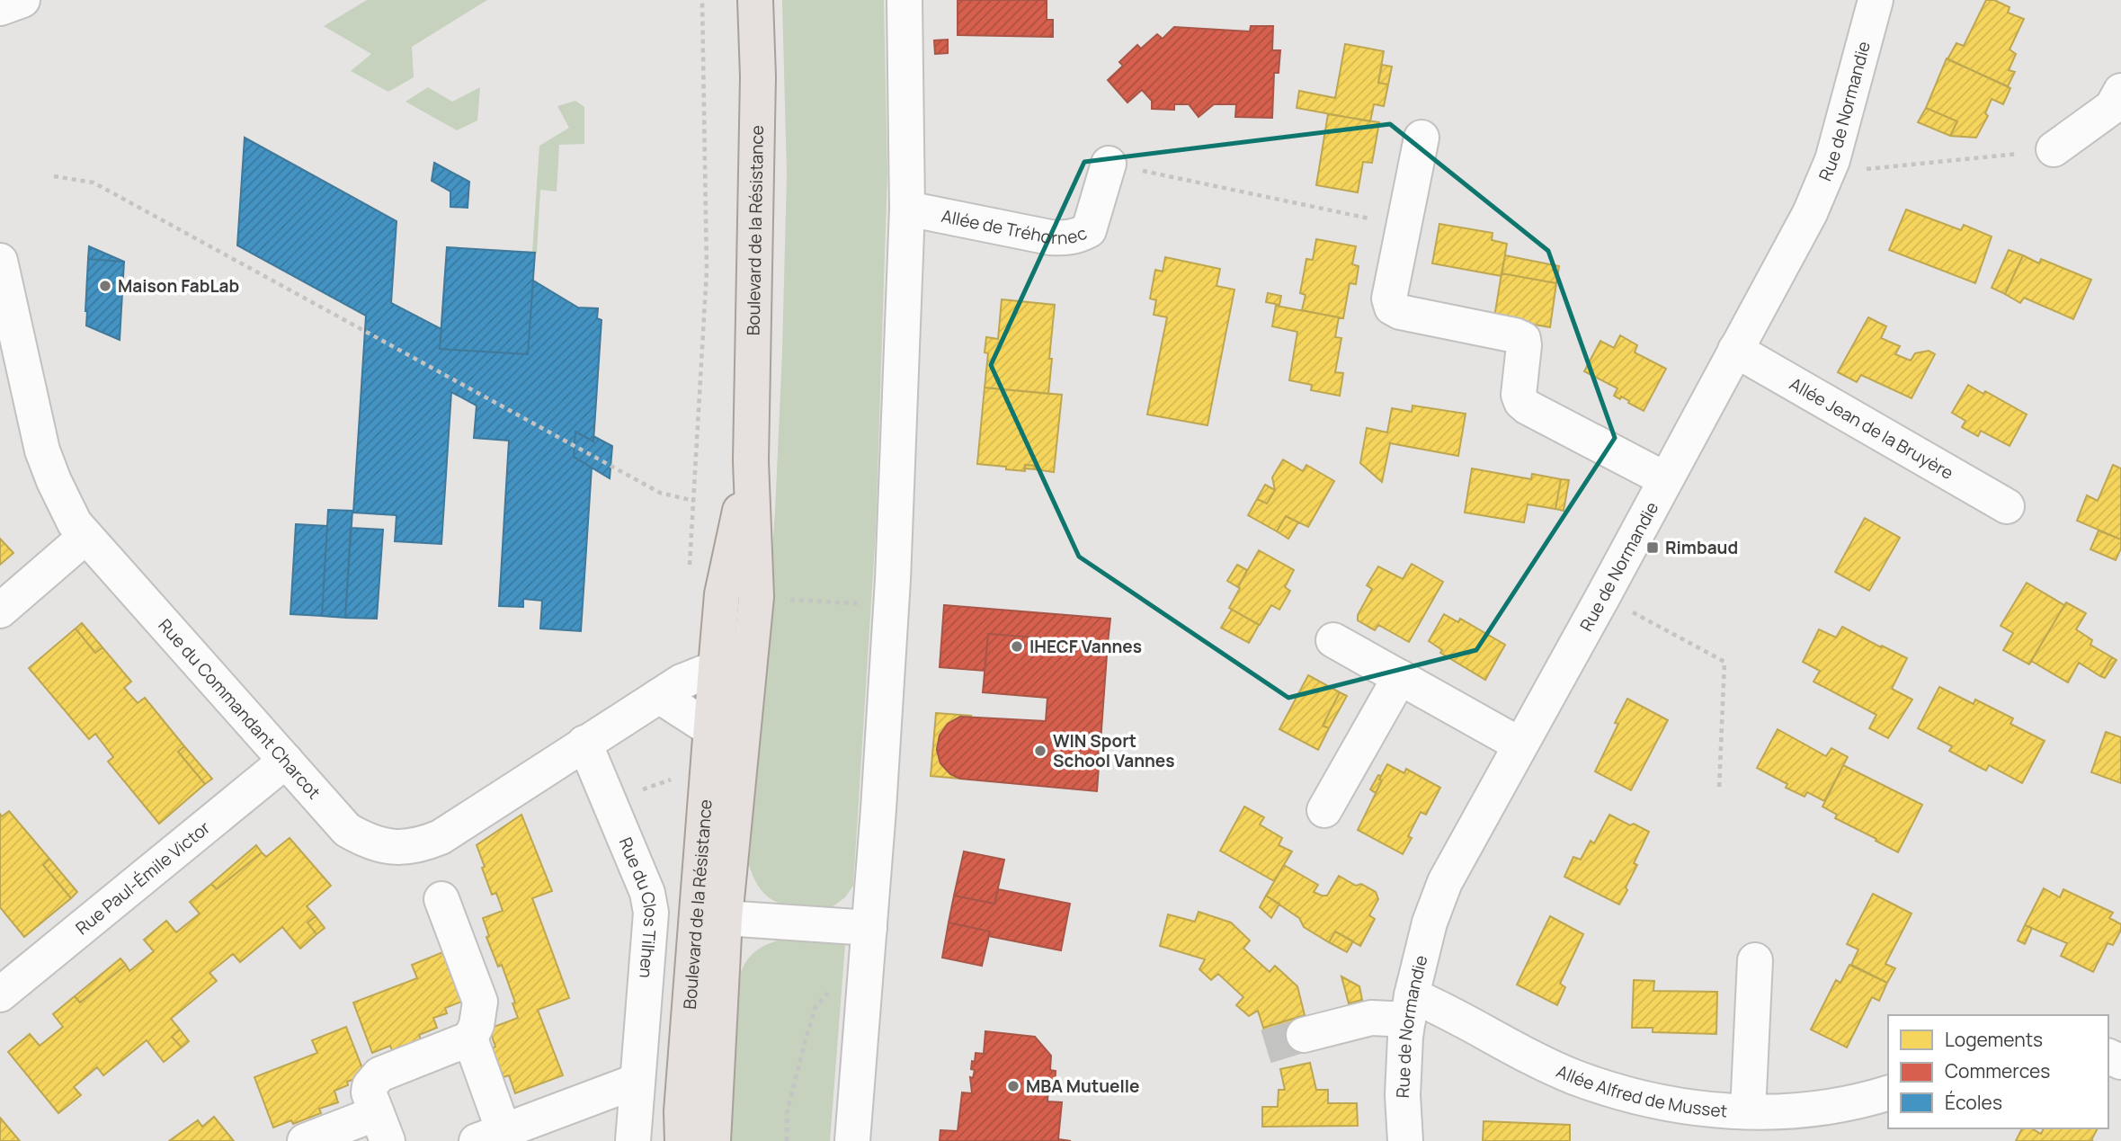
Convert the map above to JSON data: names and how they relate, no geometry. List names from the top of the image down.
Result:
{
  "streets": {
    "main road": ["Boulevard de la Résistance"],
    "street": [
      "Rue de Normandie",
      "Allée de Tréhornec",
      "Allée Jean de la Bruyère",
      "Rue du Commandant Charcot",
      "Rue Paul-Émile Victor",
      "Rue du Clos Tilhen",
      "Allée Alfred de Musset"
    ]
  },
  "crossings": [
    ["Rue de Normandie", "Allée Jean de la Bruyère"],
    ["Rue de Normandie", "Allée Alfred de Musset"],
    ["Boulevard de la Résistance", "Rue du Commandant Charcot"],
    ["Rue du Commandant Charcot", "Rue Paul-Émile Victor"],
    ["Rue du Commandant Charcot", "Rue du Clos Tilhen"]
  ],
  "places": {
    "other": [
      "Maison FabLab",
      "IHECF Vannes",
      "WIN Sport School Vannes",
      "MBA Mutuelle"
    ],
    "transit": ["Rimbaud"]
  },
  "legend": ["Logements", "Commerces", "Écoles"]
}
